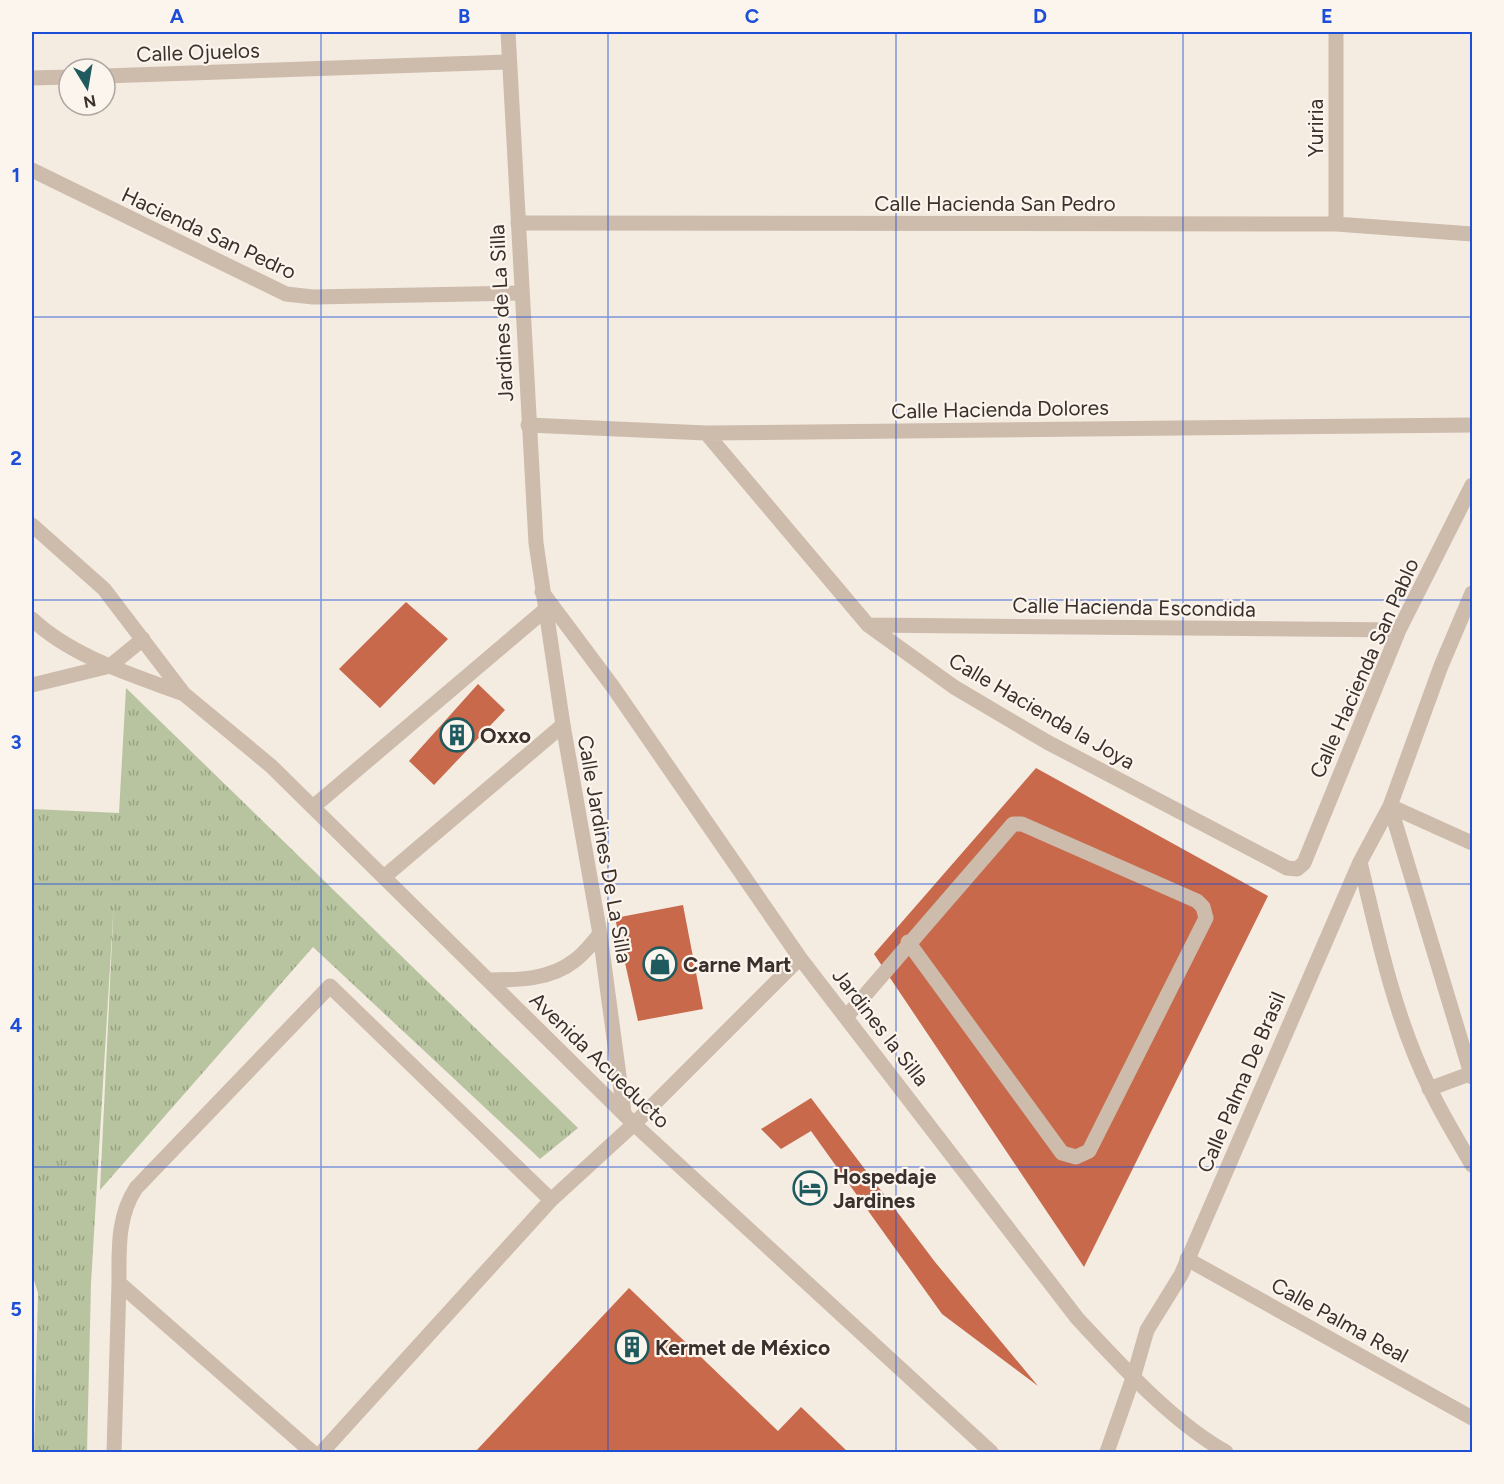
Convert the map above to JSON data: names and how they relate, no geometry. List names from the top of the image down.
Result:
{
  "streets": {
    "street": [
      "Calle Ojuelos",
      "Yuriria",
      "Calle Hacienda San Pedro",
      "Hacienda San Pedro",
      "Jardines de La Silla",
      "Calle Hacienda Dolores",
      "Calle Hacienda Escondida",
      "Calle Hacienda San Pablo",
      "Calle Hacienda la Joya",
      "Calle Jardines De La Silla",
      "Jardines la Silla",
      "Avenida Acueducto",
      "Calle Palma De Brasil",
      "Calle Palma Real"
    ]
  },
  "crossings": [
    ["Calle Ojuelos", "Jardines de La Silla"],
    ["Yuriria", "Calle Hacienda San Pedro"],
    ["Calle Hacienda San Pedro", "Jardines de La Silla"],
    ["Hacienda San Pedro", "Jardines de La Silla"],
    ["Jardines de La Silla", "Calle Hacienda Dolores"],
    ["Jardines de La Silla", "Calle Jardines De La Silla"],
    ["Jardines de La Silla", "Jardines la Silla"],
    ["Calle Hacienda Dolores", "Calle Hacienda la Joya"],
    ["Calle Hacienda Escondida", "Calle Hacienda San Pablo"],
    ["Calle Hacienda Escondida", "Calle Hacienda la Joya"],
    ["Calle Hacienda San Pablo", "Calle Hacienda la Joya"],
    ["Calle Jardines De La Silla", "Jardines la Silla"],
    ["Calle Jardines De La Silla", "Avenida Acueducto"],
    ["Jardines la Silla", "Calle Palma De Brasil"],
    ["Calle Palma De Brasil", "Calle Palma Real"]
  ],
  "places": {
    "building": ["Oxxo", "Kermet de México"],
    "shop": ["Carne Mart"],
    "hotel": ["Hospedaje Jardines"]
  },
  "north": "bottom",
  "grid": {
    "columns": [
      "A",
      "B",
      "C",
      "D",
      "E"
    ],
    "rows": [
      "1",
      "2",
      "3",
      "4",
      "5"
    ]
  }
}
